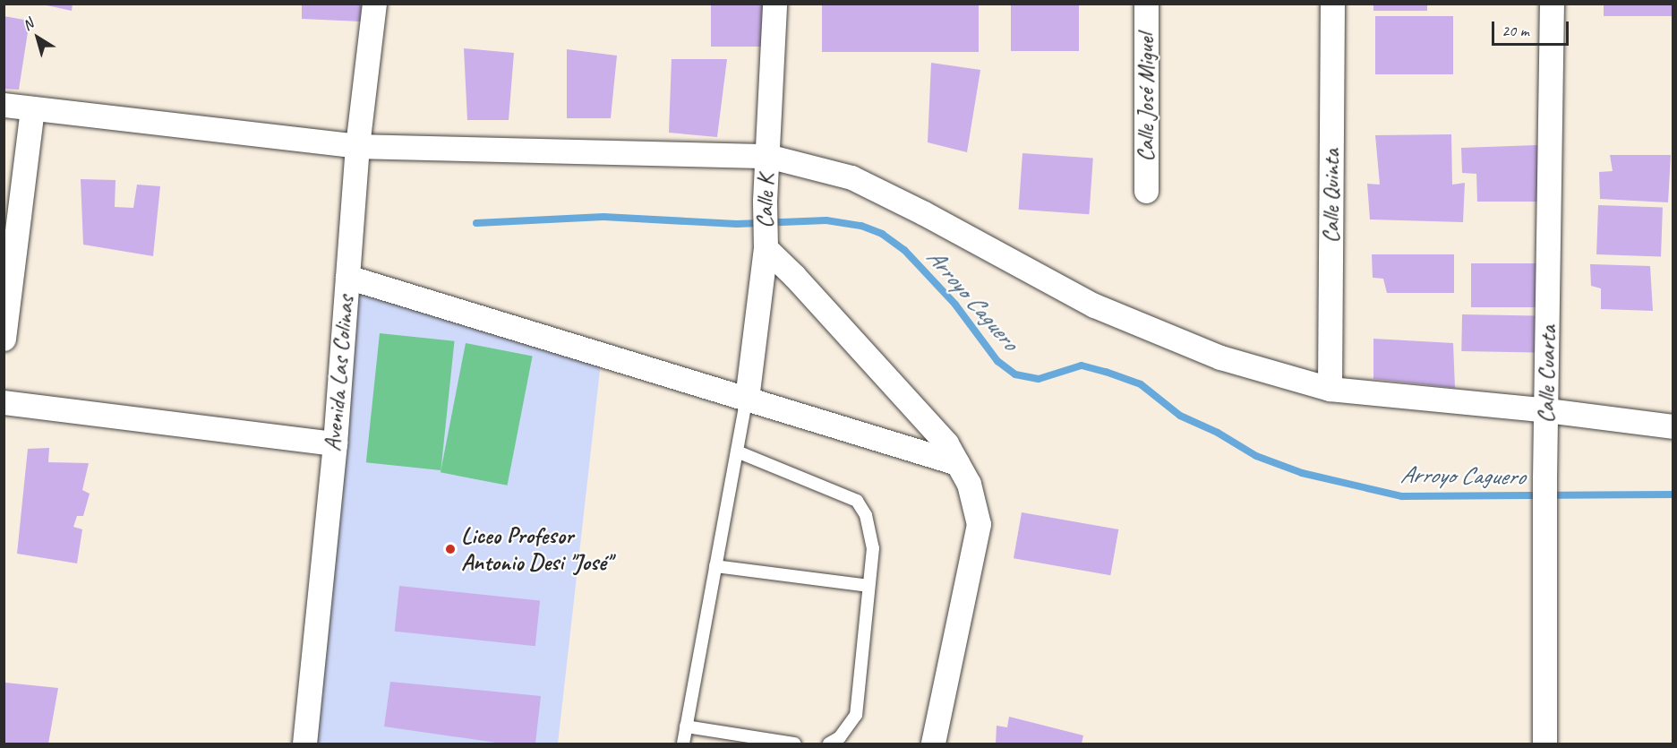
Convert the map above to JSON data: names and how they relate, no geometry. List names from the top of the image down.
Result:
{
  "streets": {
    "street": [
      "Calle José Miguel",
      "Calle Quinta",
      "Calle K",
      "Avenida Las Colinas",
      "Calle Cuarta"
    ]
  },
  "water": ["Arroyo Caguero"],
  "places": ["Liceo Profesor Antonio Desi \"José\""],
  "scale_bar": "20 m",
  "north": "top left"
}
